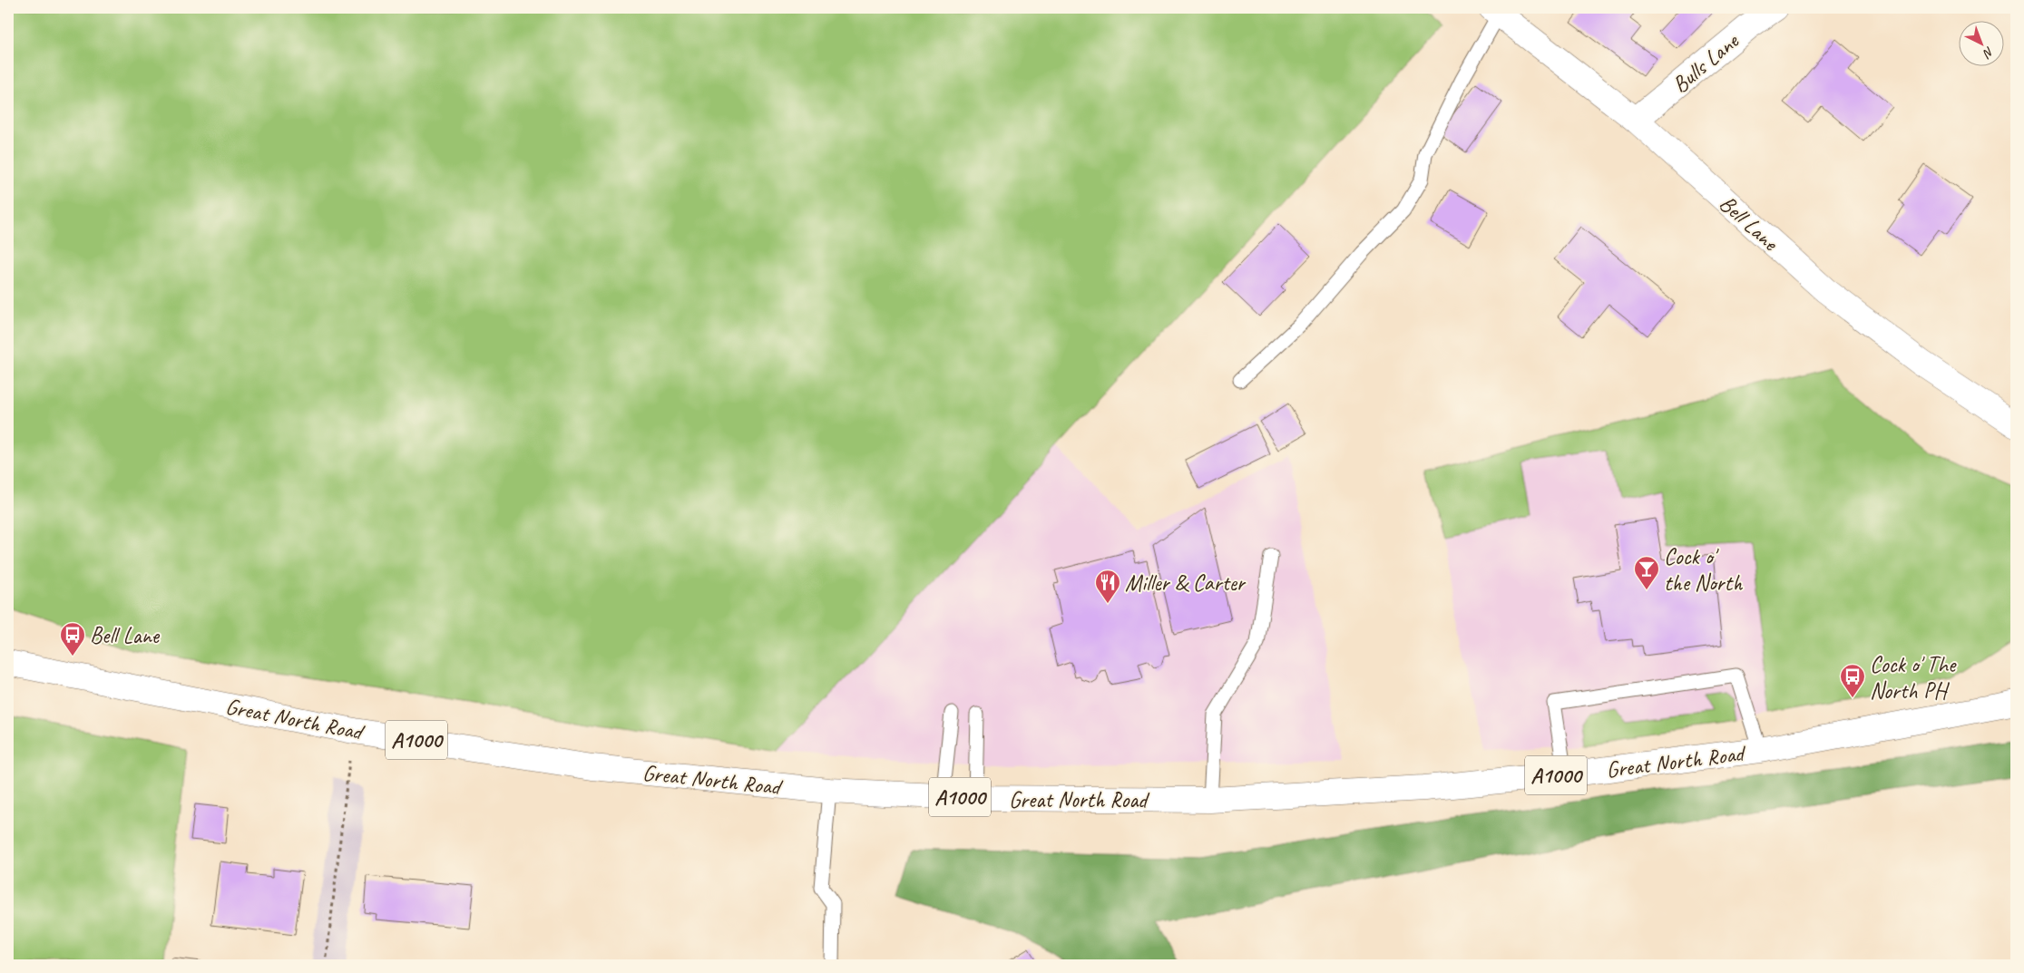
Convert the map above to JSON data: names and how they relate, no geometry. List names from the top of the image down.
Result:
{
  "streets": {
    "main road": [
      "Bulls Lane",
      "Bell Lane",
      "Great North Road",
      "A1000"
    ]
  },
  "crossings": [
    ["Bulls Lane", "Bell Lane"]
  ],
  "places": {
    "bar": ["Cock o' the North"],
    "restaurant": ["Miller & Carter"],
    "bus stop": ["Bell Lane", "Cock o' The North PH"]
  },
  "north": "bottom right"
}
